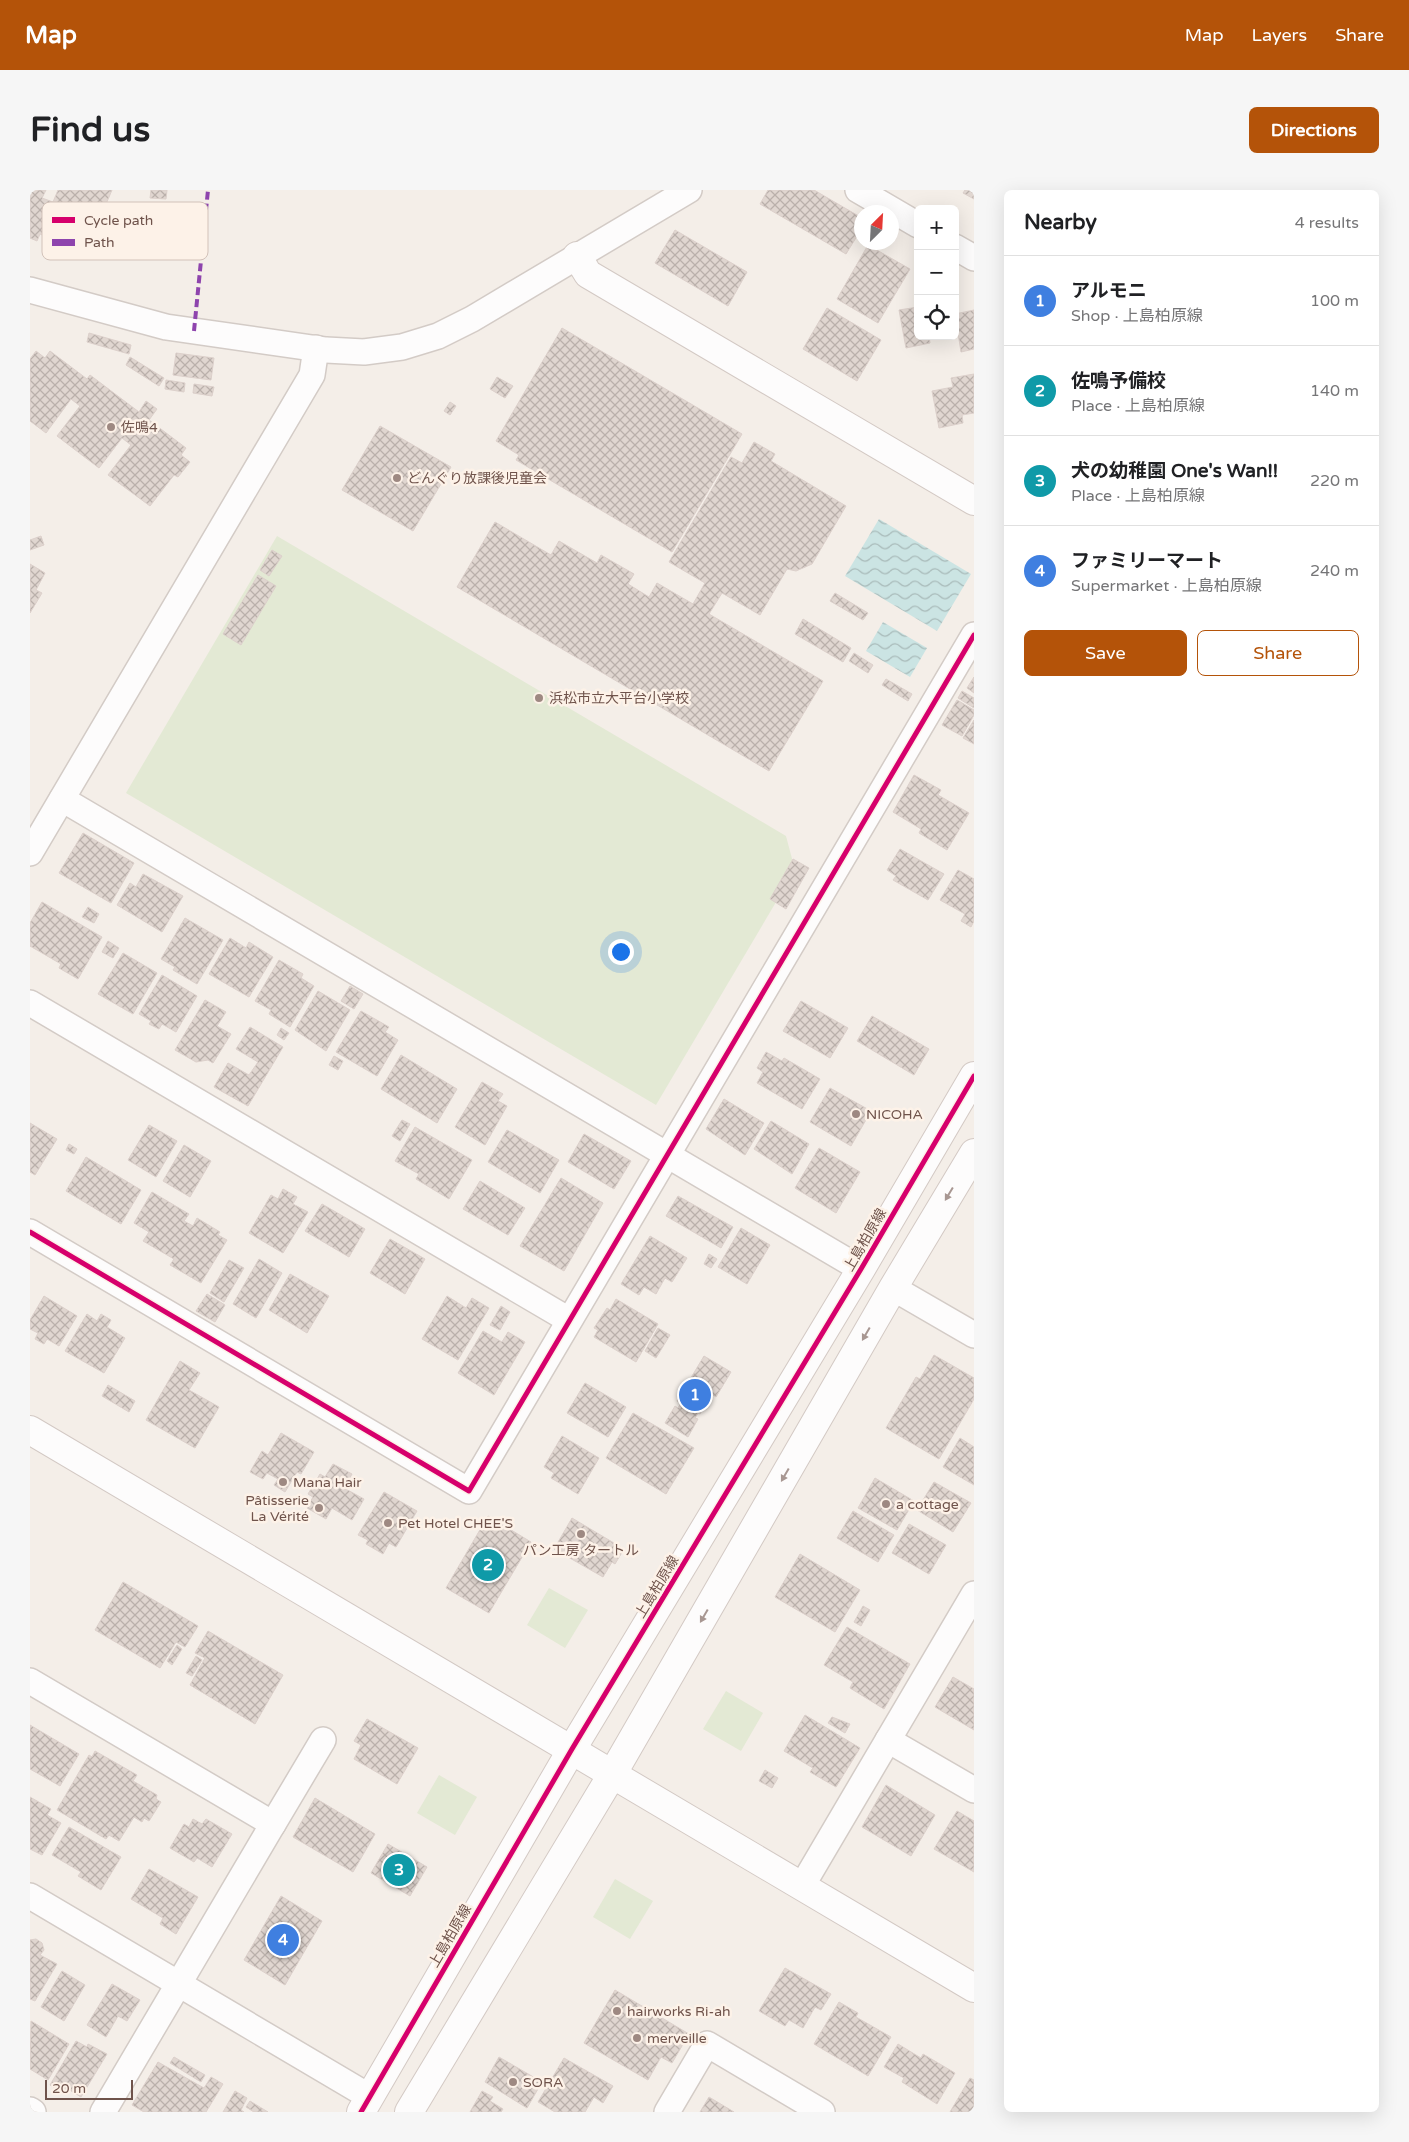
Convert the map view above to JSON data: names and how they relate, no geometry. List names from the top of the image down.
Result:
{
  "streets": {
    "street": ["上島柏原線"]
  },
  "places": [
    "佐鳴4",
    "どんぐり放課後児童会",
    "浜松市立大平台小学校",
    "NICOHA",
    "Mana Hair",
    "a cottage",
    "Pâtisserie La Vérité",
    "Pet Hotel CHEE'S",
    "パン工房 タートル",
    "hairworks Ri-ah",
    "merveille",
    "SORA"
  ],
  "legend": ["Cycle path", "Path"],
  "scale_bar": "20 m",
  "north": "top right",
  "page": {
    "header": "Map",
    "nav": ["Map", "Layers", "Share"],
    "buttons": [
      "Directions",
      ["Save", "Share"]
    ],
    "title": "Find us",
    "heading": ["Nearby", "4 results"],
    "map_buttons": ["+", "−"],
    "list": [
      {
        "mark": "1",
        "name": "アルモニ",
        "note": "Shop · 上島柏原線",
        "value": "100 m"
      },
      {
        "mark": "2",
        "name": "佐鳴予備校",
        "note": "Place · 上島柏原線",
        "value": "140 m"
      },
      {
        "mark": "3",
        "name": "犬の幼稚園 One's Wan!!",
        "note": "Place · 上島柏原線",
        "value": "220 m"
      },
      {
        "mark": "4",
        "name": "ファミリーマート",
        "note": "Supermarket · 上島柏原線",
        "value": "240 m"
      }
    ],
    "pins": [
      "1",
      "2",
      "3",
      "4"
    ],
    "scale": "20 m"
  }
}
